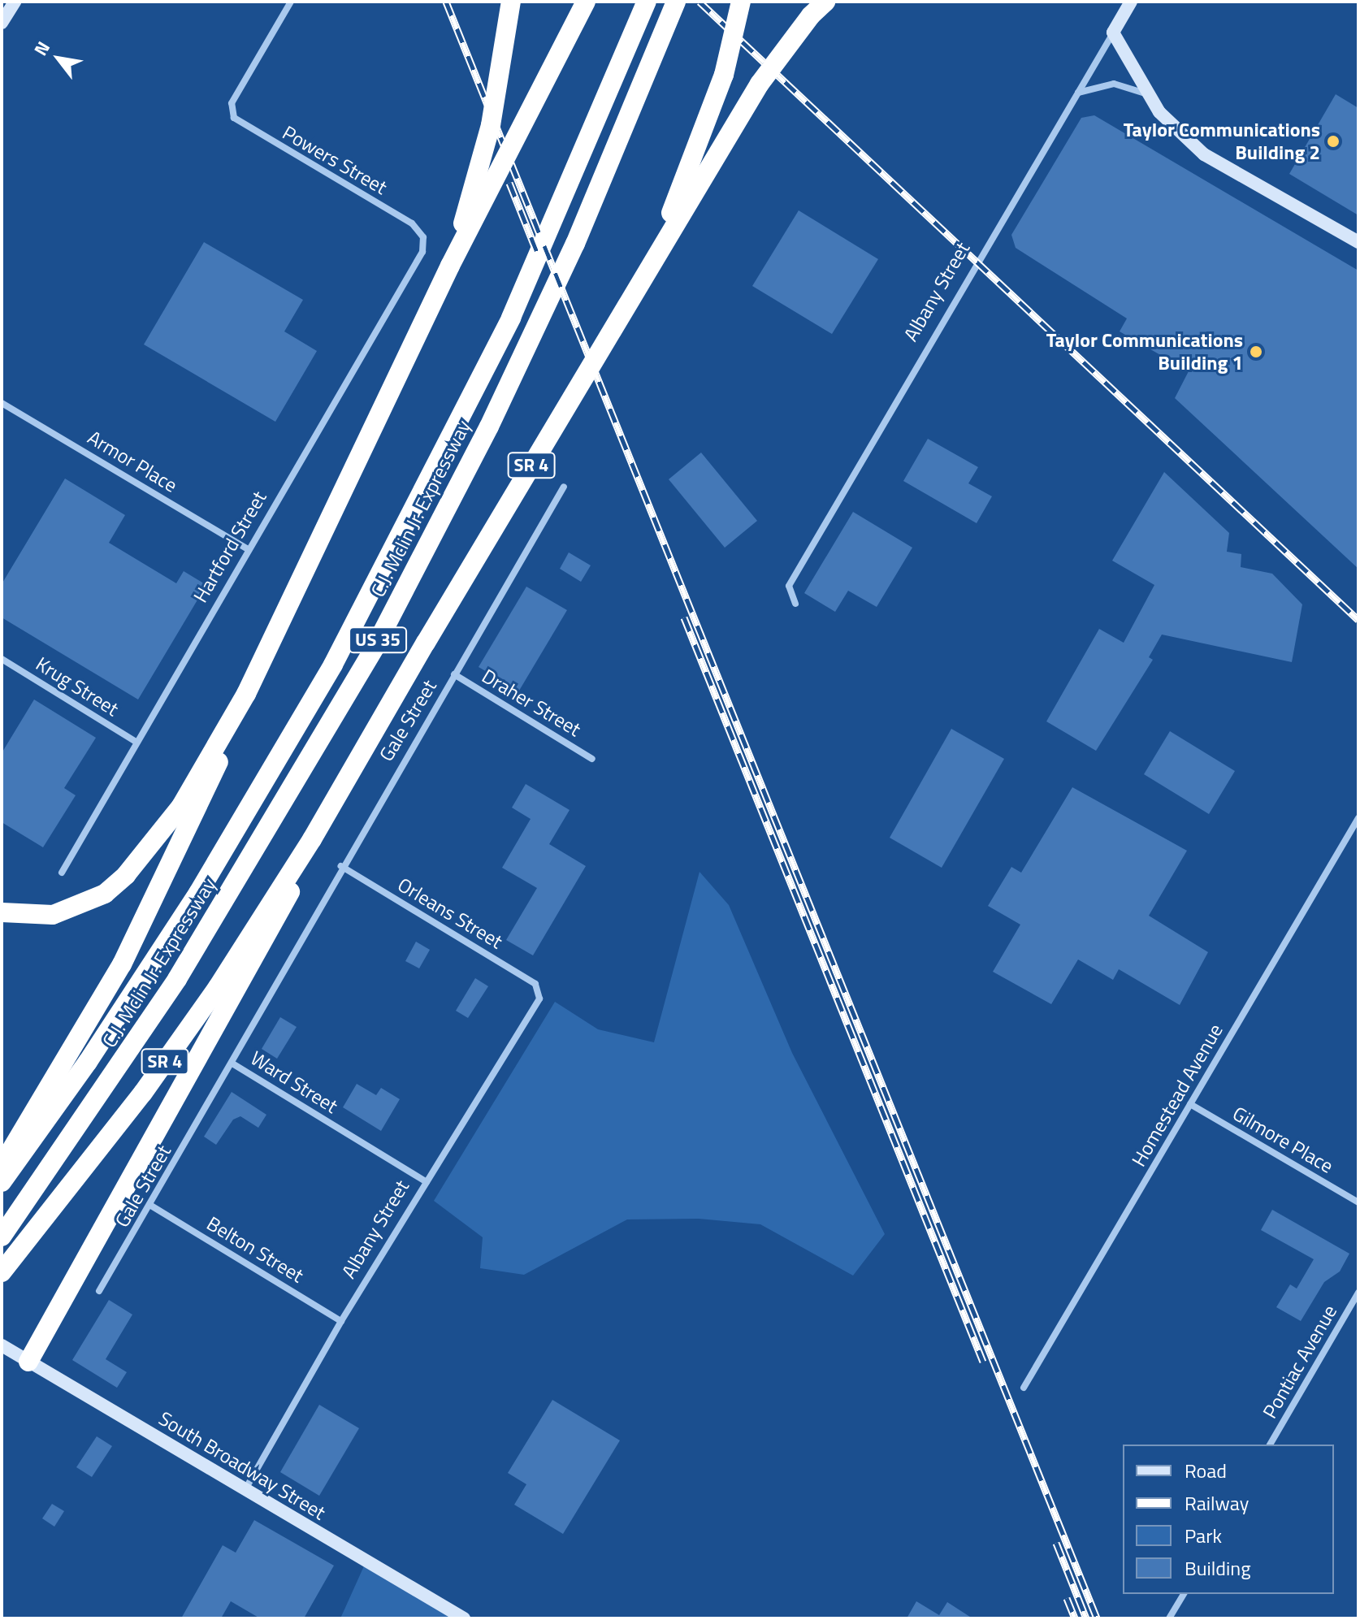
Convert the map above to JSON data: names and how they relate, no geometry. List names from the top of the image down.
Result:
{
  "streets": {
    "highway": ["SR 4", "C.J. Mclin Jr. Expressway", "US 35"],
    "street": [
      "Powers Street",
      "Albany Street",
      "Armor Place",
      "Hartford Street",
      "Krug Street",
      "Draher Street",
      "Gale Street",
      "Orleans Street",
      "Ward Street",
      "Homestead Avenue",
      "Gilmore Place",
      "Belton Street",
      "Pontiac Avenue",
      "South Broadway Street"
    ]
  },
  "crossings": [
    ["Powers Street", "Hartford Street"],
    ["Albany Street", "Orleans Street"],
    ["Albany Street", "Ward Street"],
    ["Albany Street", "Belton Street"],
    ["Albany Street", "South Broadway Street"],
    ["Armor Place", "Hartford Street"],
    ["Hartford Street", "Krug Street"],
    ["Draher Street", "Gale Street"],
    ["Gale Street", "Orleans Street"],
    ["Gale Street", "Ward Street"],
    ["Gale Street", "Belton Street"],
    ["Homestead Avenue", "Gilmore Place"]
  ],
  "places": ["Taylor Communications Building 2", "Taylor Communications Building 1"],
  "legend": [
    "Road",
    "Railway",
    "Park",
    "Building"
  ],
  "north": "top left"
}
